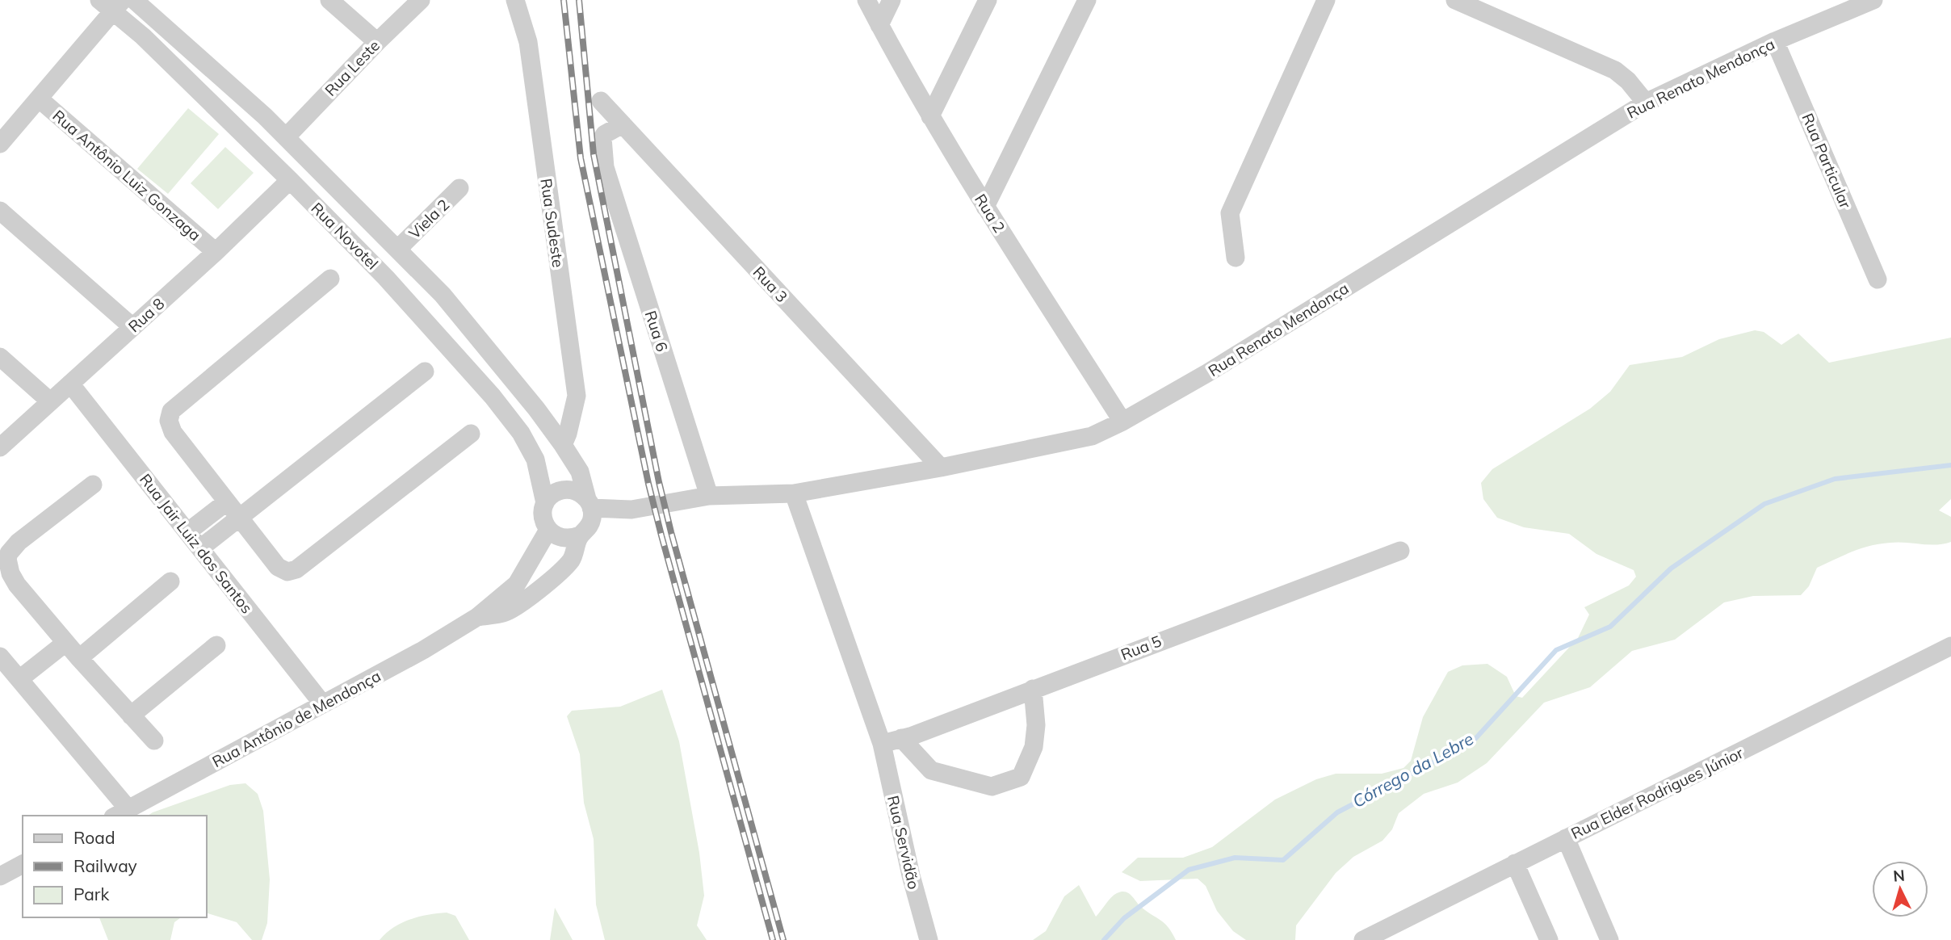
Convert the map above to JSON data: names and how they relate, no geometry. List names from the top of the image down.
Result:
{
  "streets": {
    "street": [
      "Rua Leste",
      "Rua Renato Mendonça",
      "Rua Particular",
      "Rua Antônio Luiz Gonzaga",
      "Rua 2",
      "Viela 2",
      "Rua Sudeste",
      "Rua Novotel",
      "Rua 3",
      "Rua 8",
      "Rua 6",
      "Rua Jair Luiz dos Santos",
      "Rua 5",
      "Rua Antônio de Mendonça",
      "Rua Elder Rodrigues Júnior",
      "Rua Servidão"
    ]
  },
  "crossings": [
    ["Rua Leste", "Rua Novotel"],
    ["Rua Renato Mendonça", "Rua Particular"],
    ["Rua Renato Mendonça", "Rua 2"],
    ["Rua Renato Mendonça", "Rua Novotel"],
    ["Rua Renato Mendonça", "Rua 3"],
    ["Rua Renato Mendonça", "Rua 6"],
    ["Rua Renato Mendonça", "Rua Antônio de Mendonça"],
    ["Rua Antônio Luiz Gonzaga", "Rua 8"],
    ["Viela 2", "Rua Novotel"],
    ["Rua Sudeste", "Rua Novotel"],
    ["Rua Novotel", "Rua 8"],
    ["Rua Novotel", "Rua Antônio de Mendonça"],
    ["Rua 3", "Rua 6"],
    ["Rua 8", "Rua Jair Luiz dos Santos"],
    ["Rua Jair Luiz dos Santos", "Rua Antônio de Mendonça"],
    ["Rua 5", "Rua Servidão"]
  ],
  "water": ["Córrego da Lebre"],
  "legend": ["Road", "Railway", "Park"],
  "north": "top"
}
